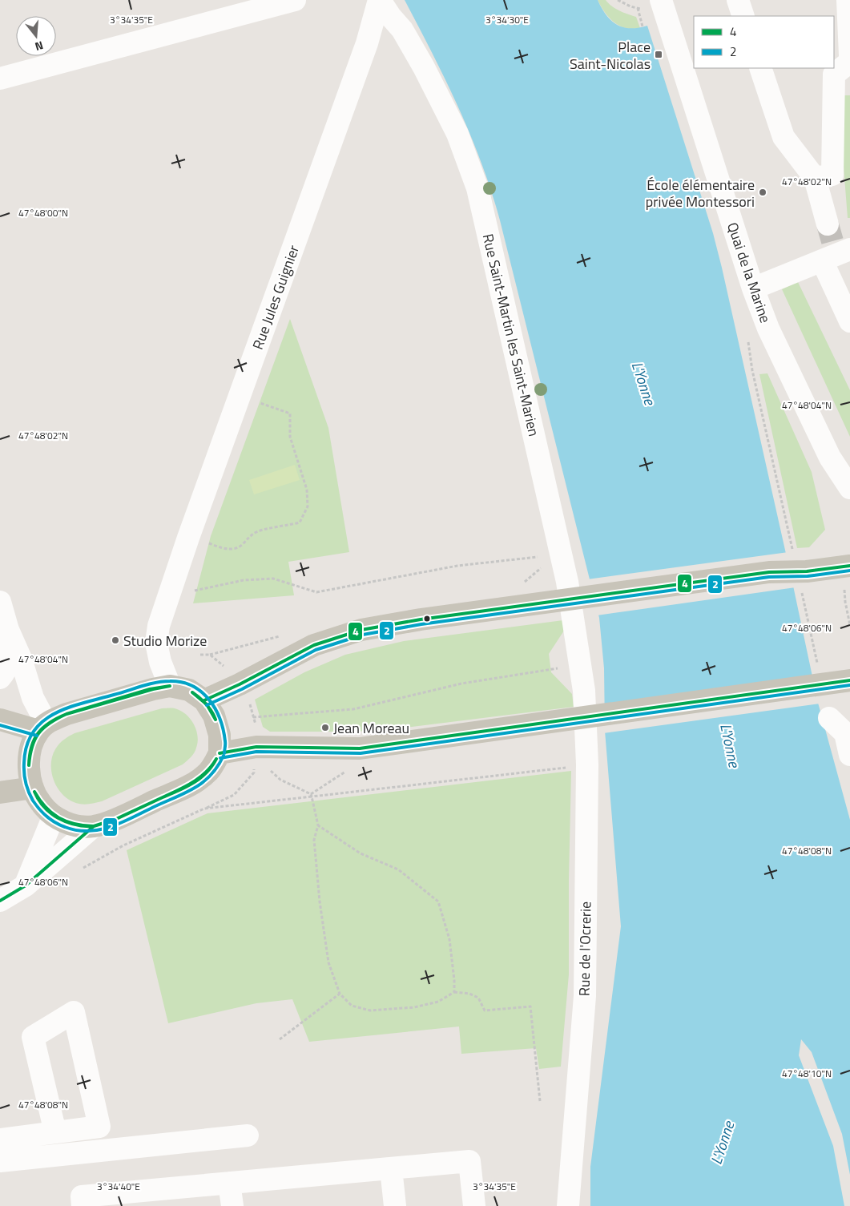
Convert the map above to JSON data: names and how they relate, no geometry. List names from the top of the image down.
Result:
{
  "streets": {
    "street": [
      "Quai de la Marine",
      "Rue Jules Guignier",
      "Rue Saint-Martin les Saint-Marien",
      "Rue de l'Ocrerie"
    ]
  },
  "crossings": [
    ["Rue Jules Guignier", "Rue Saint-Martin les Saint-Marien"],
    ["Rue Saint-Martin les Saint-Marien", "Rue de l'Ocrerie"]
  ],
  "water": ["L'Yonne"],
  "places": {
    "transit": ["Place Saint-Nicolas"],
    "other": ["École élémentaire privée Montessori", "Studio Morize", "Jean Moreau"]
  },
  "lines": ["transit line 4", "transit line 2"],
  "legend": ["4", "2"],
  "north": "bottom",
  "coordinates": [
    "3°34'35\"E",
    "3°34'30\"E",
    "47°48'02\"N",
    "47°48'00\"N",
    "47°48'04\"N",
    "47°48'06\"N",
    "47°48'08\"N",
    "47°48'10\"N",
    "3°34'40\"E"
  ]
}
